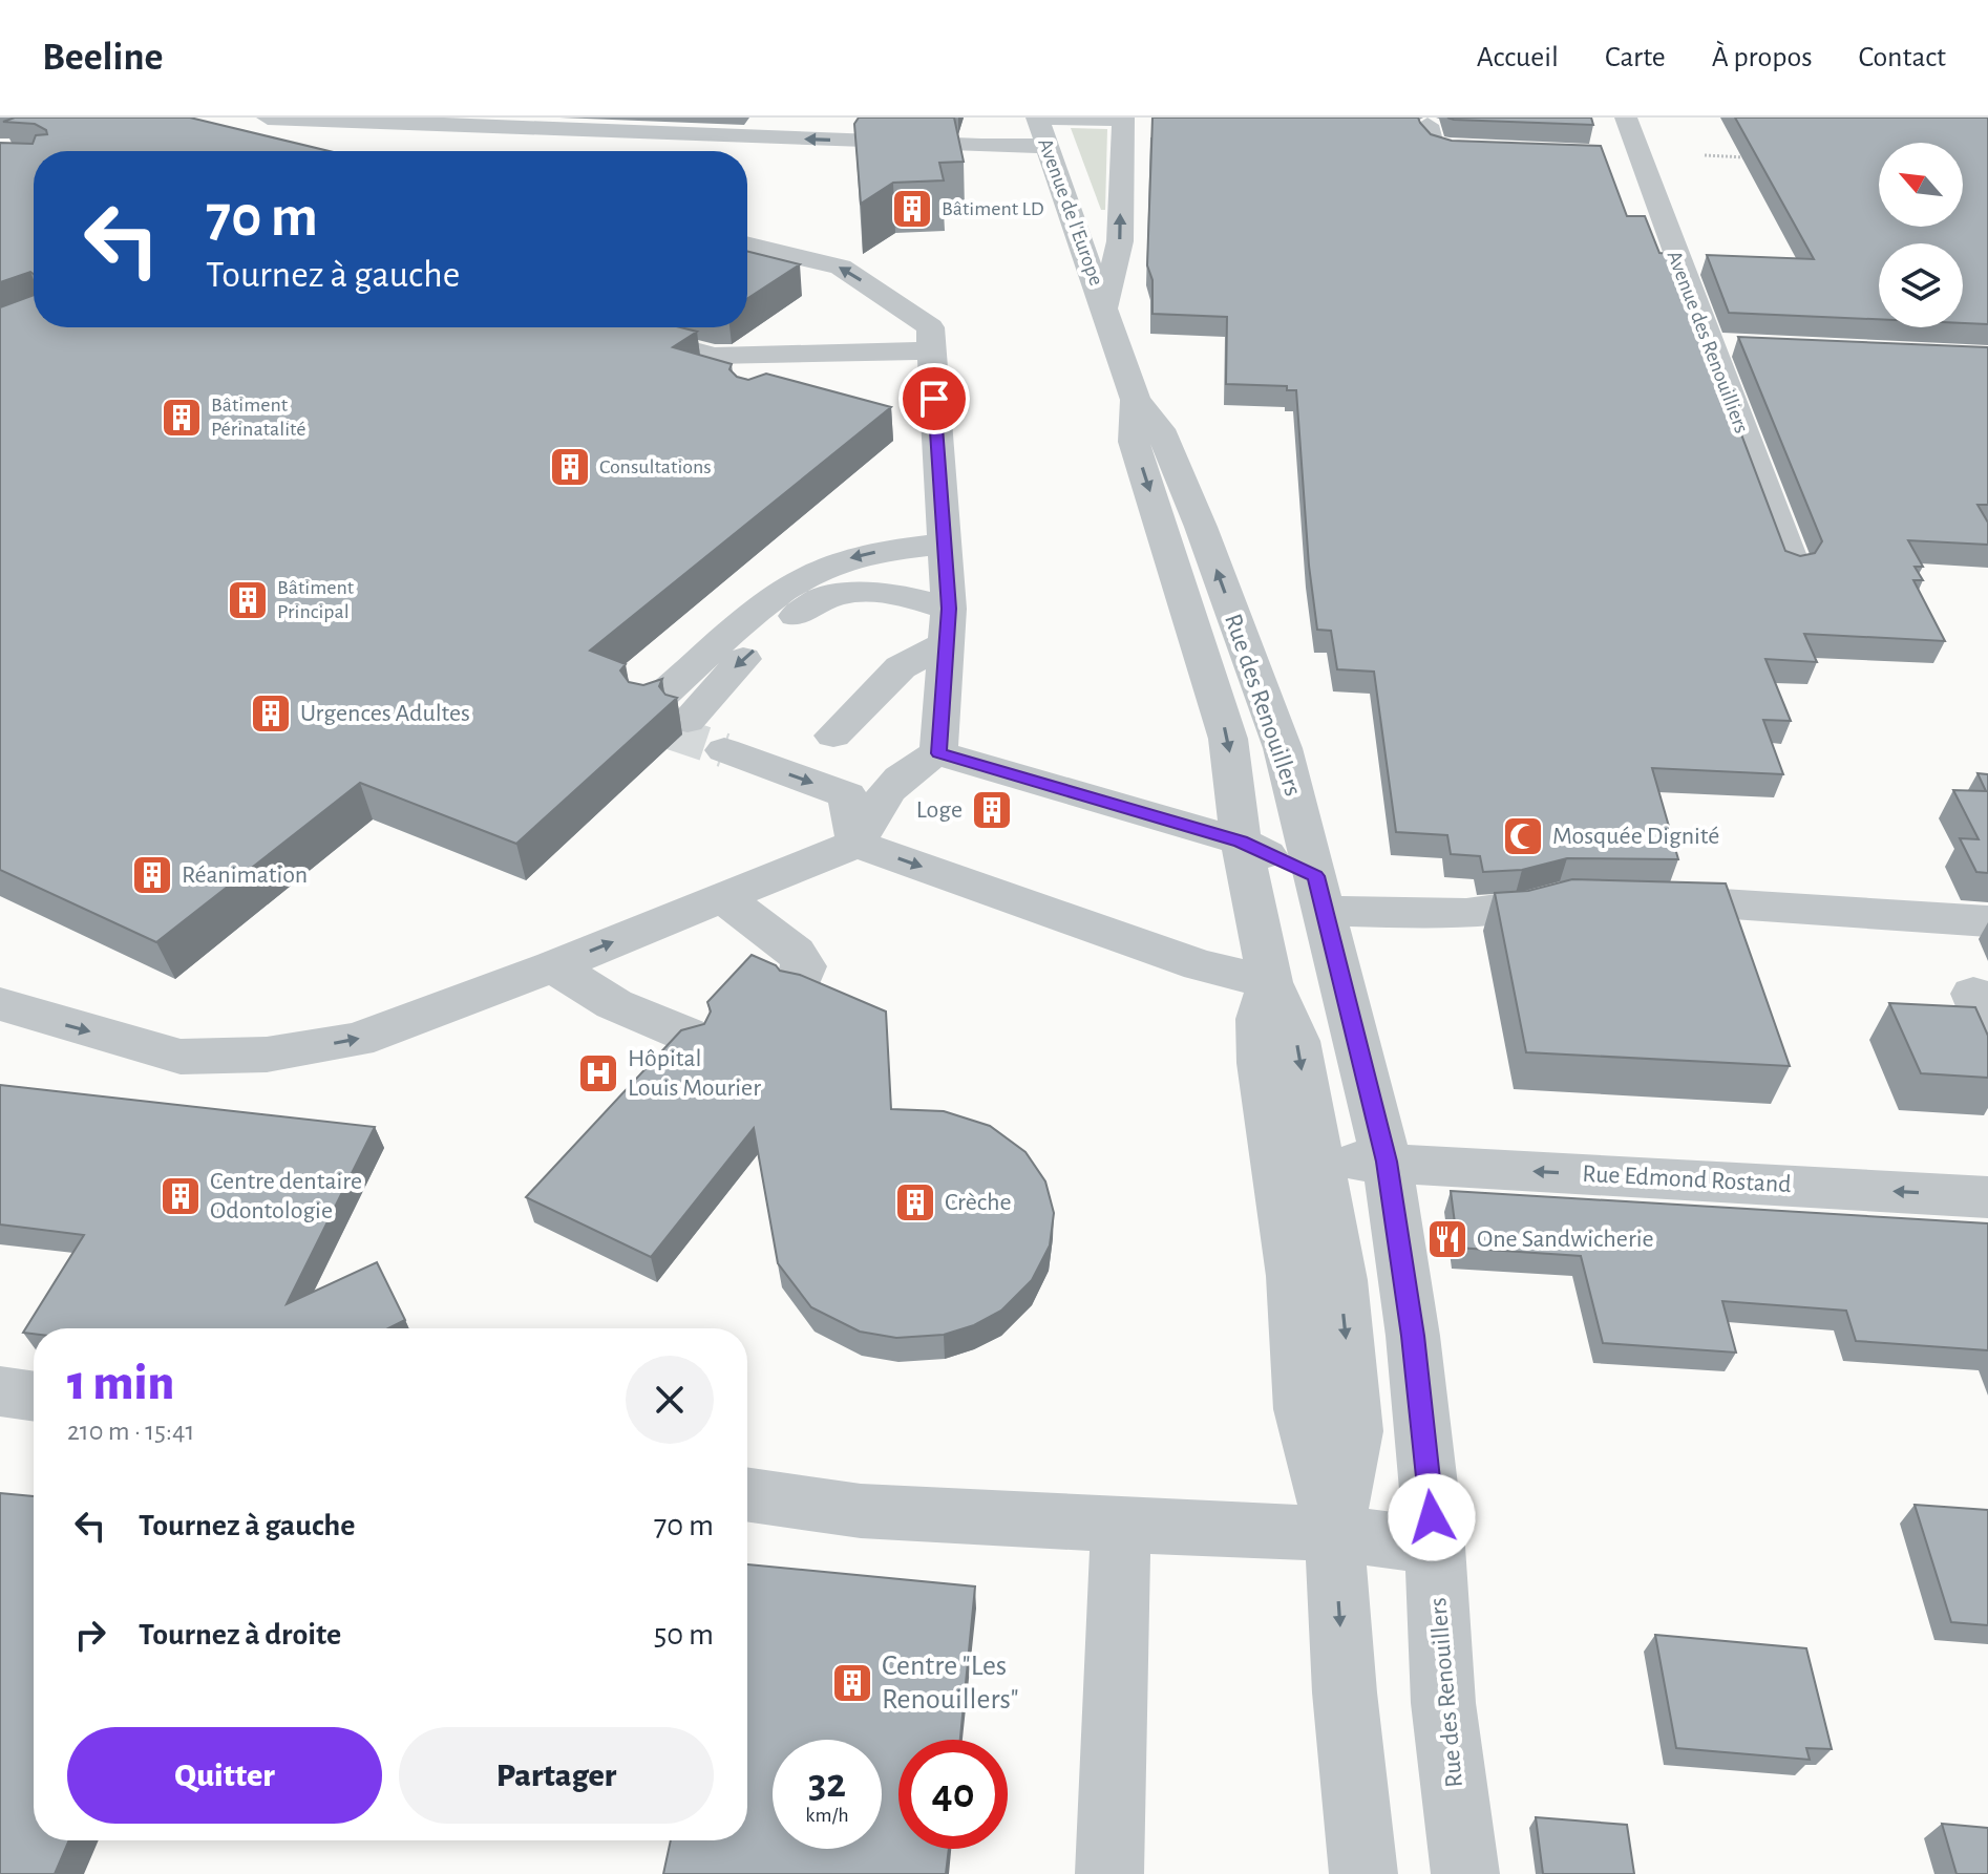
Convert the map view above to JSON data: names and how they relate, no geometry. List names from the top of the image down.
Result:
{
  "streets": {
    "street": [
      "Avenue de l'Europe",
      "Avenue des Renouilliers",
      "Rue des Renouillers",
      "Rue Edmond Rostand"
    ]
  },
  "crossings": [
    ["Avenue de l'Europe", "Rue des Renouillers"],
    ["Rue des Renouillers", "Rue Edmond Rostand"]
  ],
  "places": {
    "building": [
      "Bâtiment LD",
      "Bâtiment Périnatalité",
      "Consultations",
      "Bâtiment Principal",
      "Urgences Adultes",
      "Loge",
      "Réanimation",
      "Centre dentaire Odontologie",
      "Crèche",
      "Centre \"Les Renouillers\""
    ],
    "mosque": ["Mosquée Dignité"],
    "hospital": ["Hôpital Louis Mourier"],
    "restaurant": ["One Sandwicherie"]
  },
  "north": "top left",
  "page": {
    "header": "Beeline",
    "nav": [
      "Accueil",
      "Carte",
      "À propos",
      "Contact"
    ],
    "turn": ["70 m", "Tournez à gauche"],
    "heading": ["1 min", "210 m · 15:41"],
    "list": [
      {
        "name": "Tournez à gauche",
        "value": "70 m"
      },
      {
        "name": "Tournez à droite",
        "value": "50 m"
      }
    ],
    "buttons": ["Quitter", "Partager"],
    "speed": "32 km/h",
    "limit": "40"
  }
}
